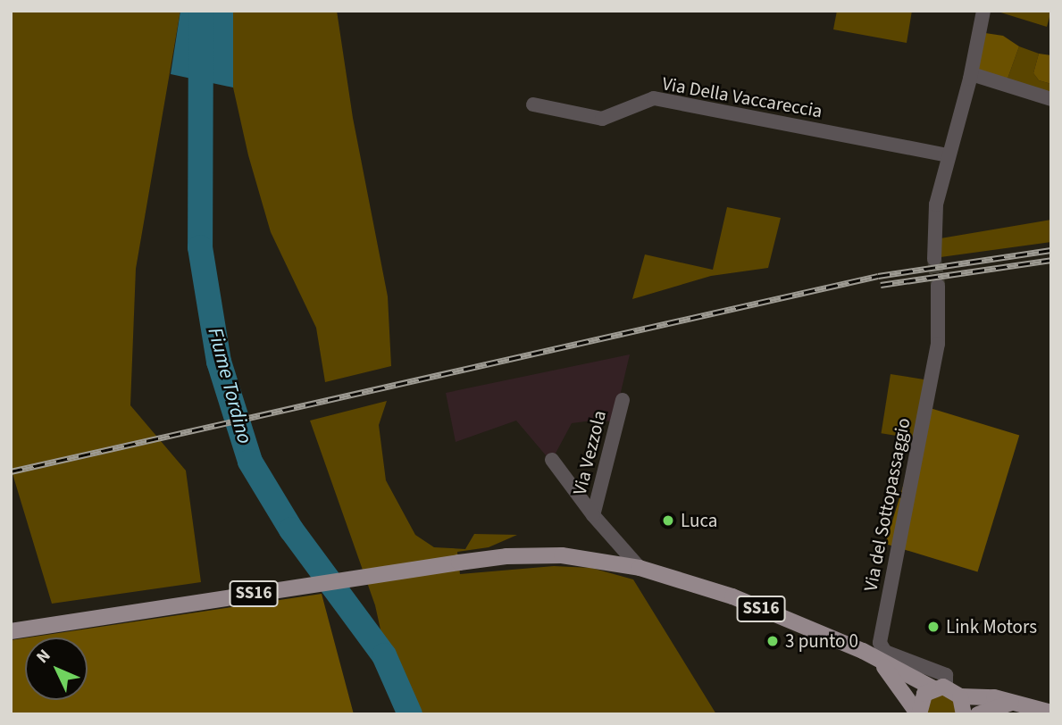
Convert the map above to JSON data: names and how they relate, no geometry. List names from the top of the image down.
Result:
{
  "streets": {
    "main road": ["SS16"],
    "street": ["Via Della Vaccareccia", "Via Vezzola", "Via del Sottopassaggio"]
  },
  "crossings": [
    ["Via Vezzola", "SS16"],
    ["Via del Sottopassaggio", "SS16"]
  ],
  "water": ["Fiume Tordino"],
  "places": ["Luca", "Link Motors", "3 punto 0"],
  "north": "top left"
}
